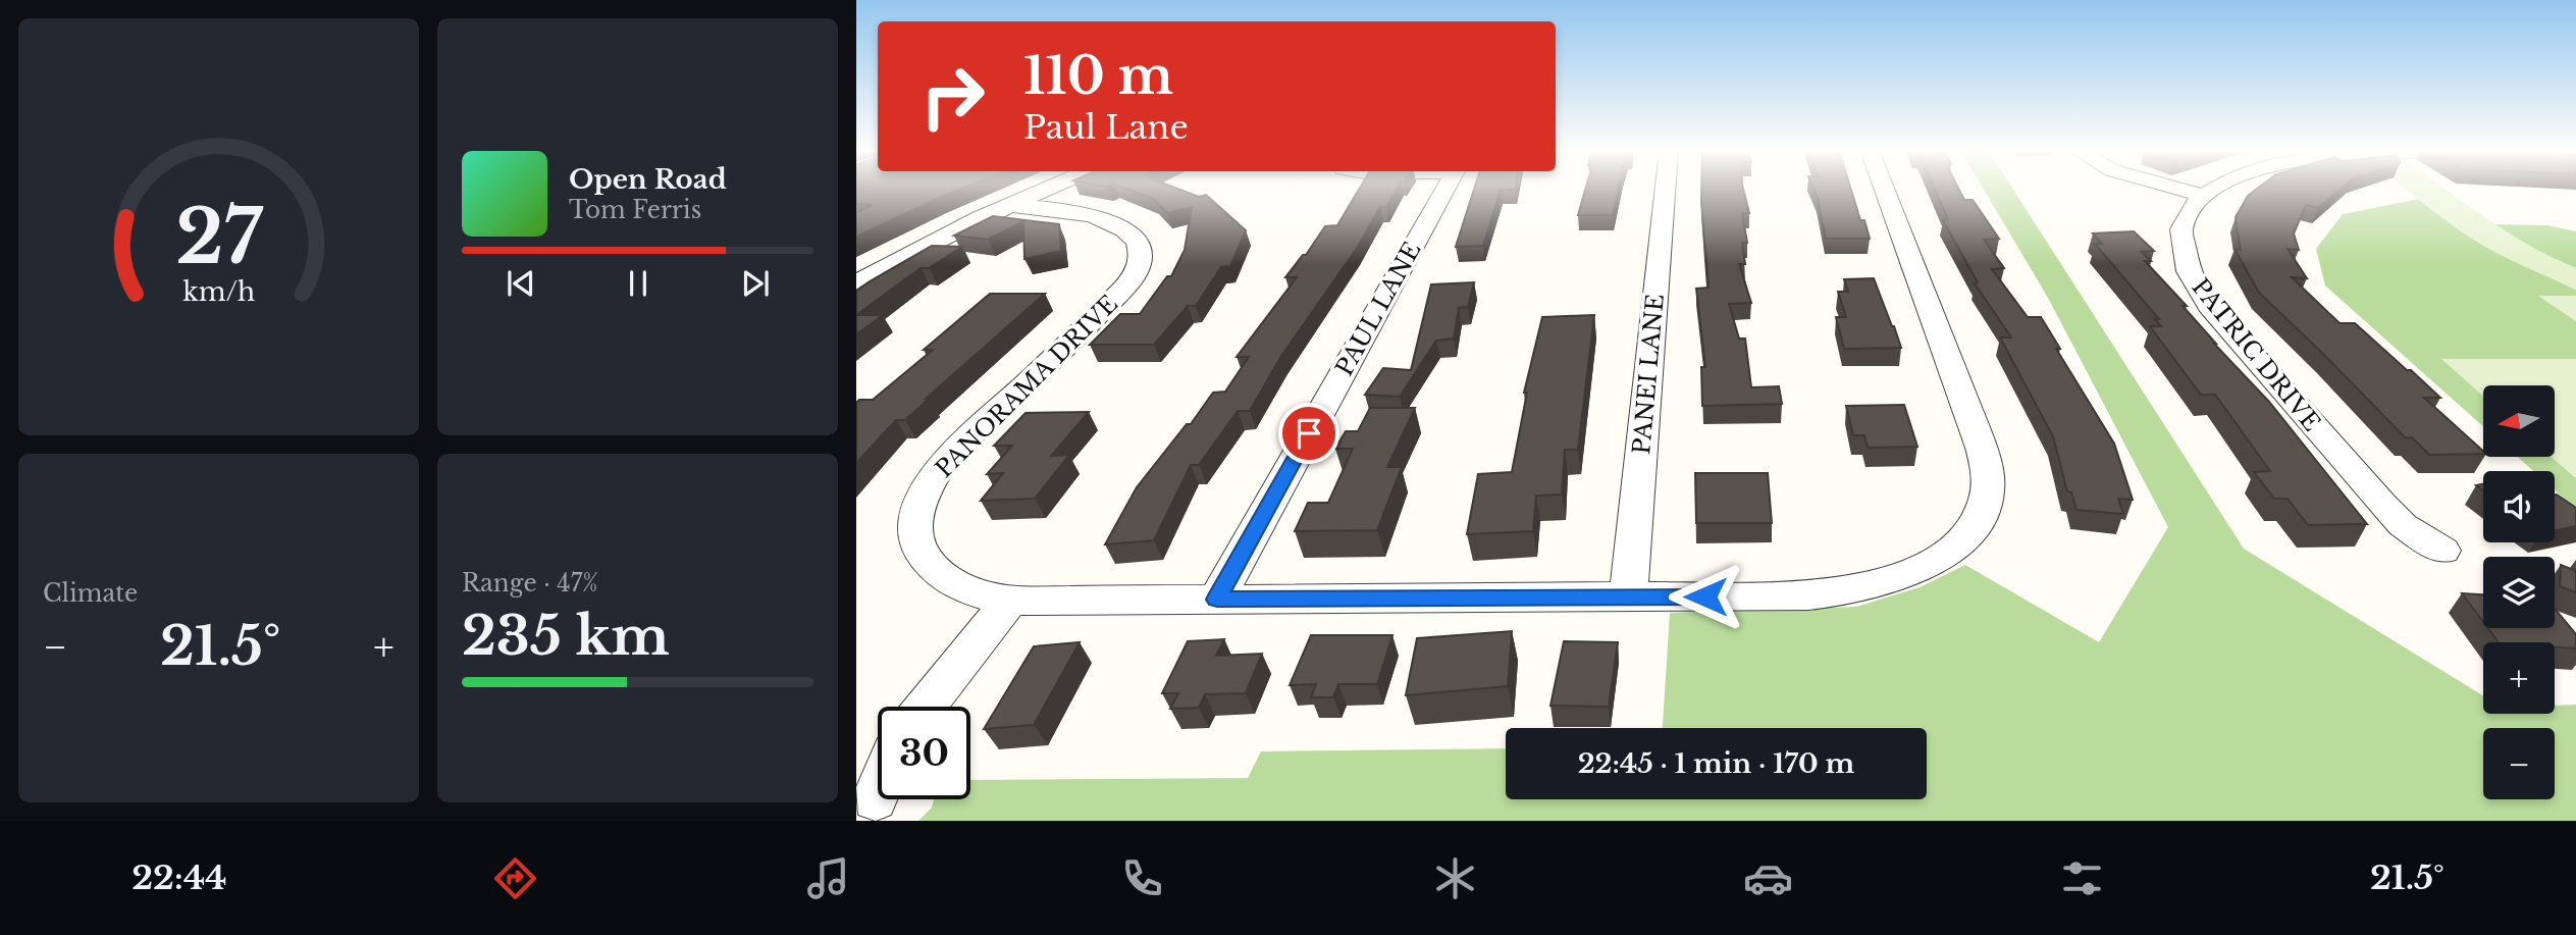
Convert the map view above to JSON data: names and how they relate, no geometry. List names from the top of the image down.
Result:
{
  "streets": {
    "street": [
      "PAUL LANE",
      "PATRIC DRIVE",
      "PANEI LANE",
      "PANORAMA DRIVE"
    ]
  },
  "crossings": [
    ["PAUL LANE", "PANORAMA DRIVE"],
    ["PANEI LANE", "PANORAMA DRIVE"]
  ],
  "north": "left",
  "page": {
    "turn": ["110 m", "Paul Lane"],
    "song": ["Open Road", "Tom Ferris"],
    "map_buttons": ["+", "−"],
    "tile": [
      "Climate",
      ["Range · 47%", "235 km"]
    ],
    "heat": ["−", "21.5°", "+"],
    "limit": "30",
    "trip": "22:45 · 1 min · 170 m",
    "tabs": ["22:44", "21.5°"],
    "gauge": ["27", "km/h"]
  }
}
